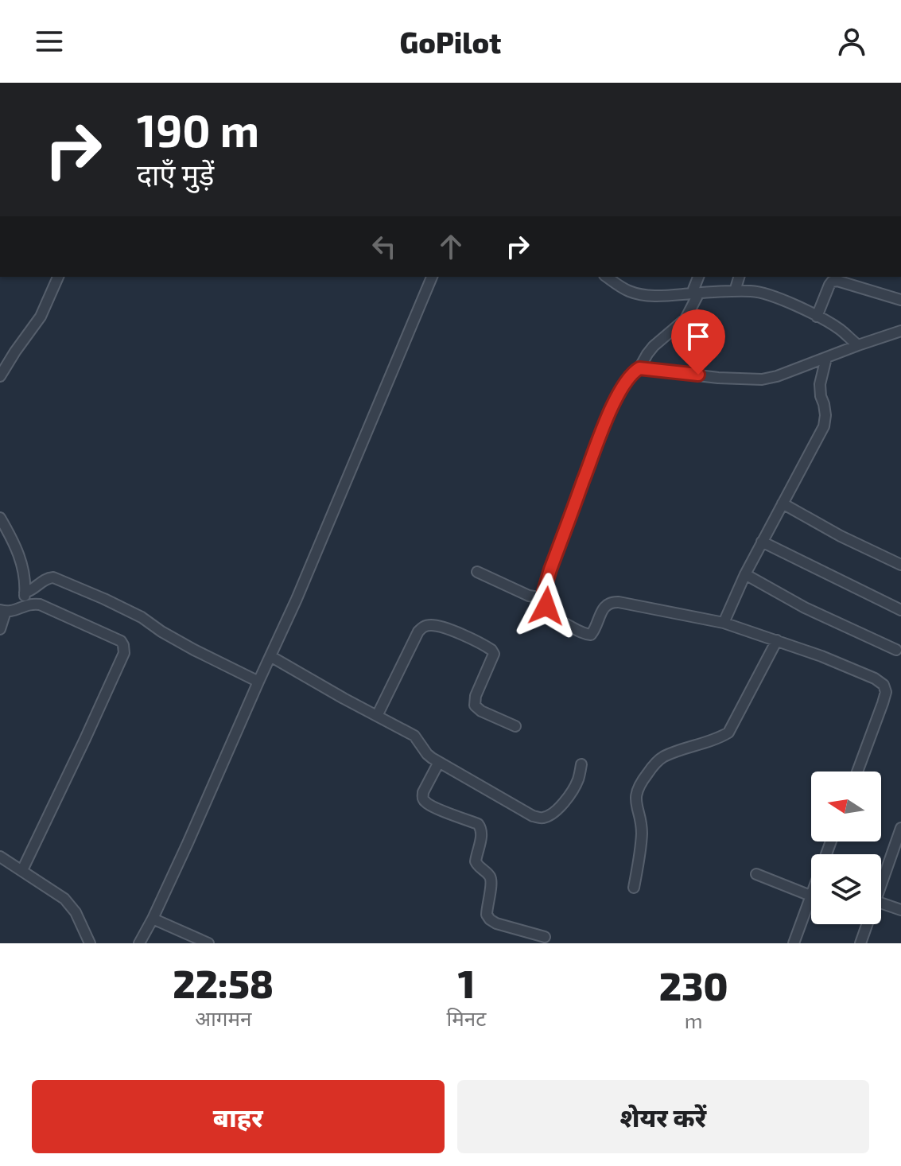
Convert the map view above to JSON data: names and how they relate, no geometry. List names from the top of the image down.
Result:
{
  "north": "left",
  "page": {
    "header": "GoPilot",
    "turn": ["190 m", "दाएँ मुड़ें"],
    "eta": [
      "22:58",
      "आगमन",
      "1",
      "मिनट",
      "230",
      "m"
    ],
    "buttons": ["बाहर", "शेयर करें"]
  }
}
